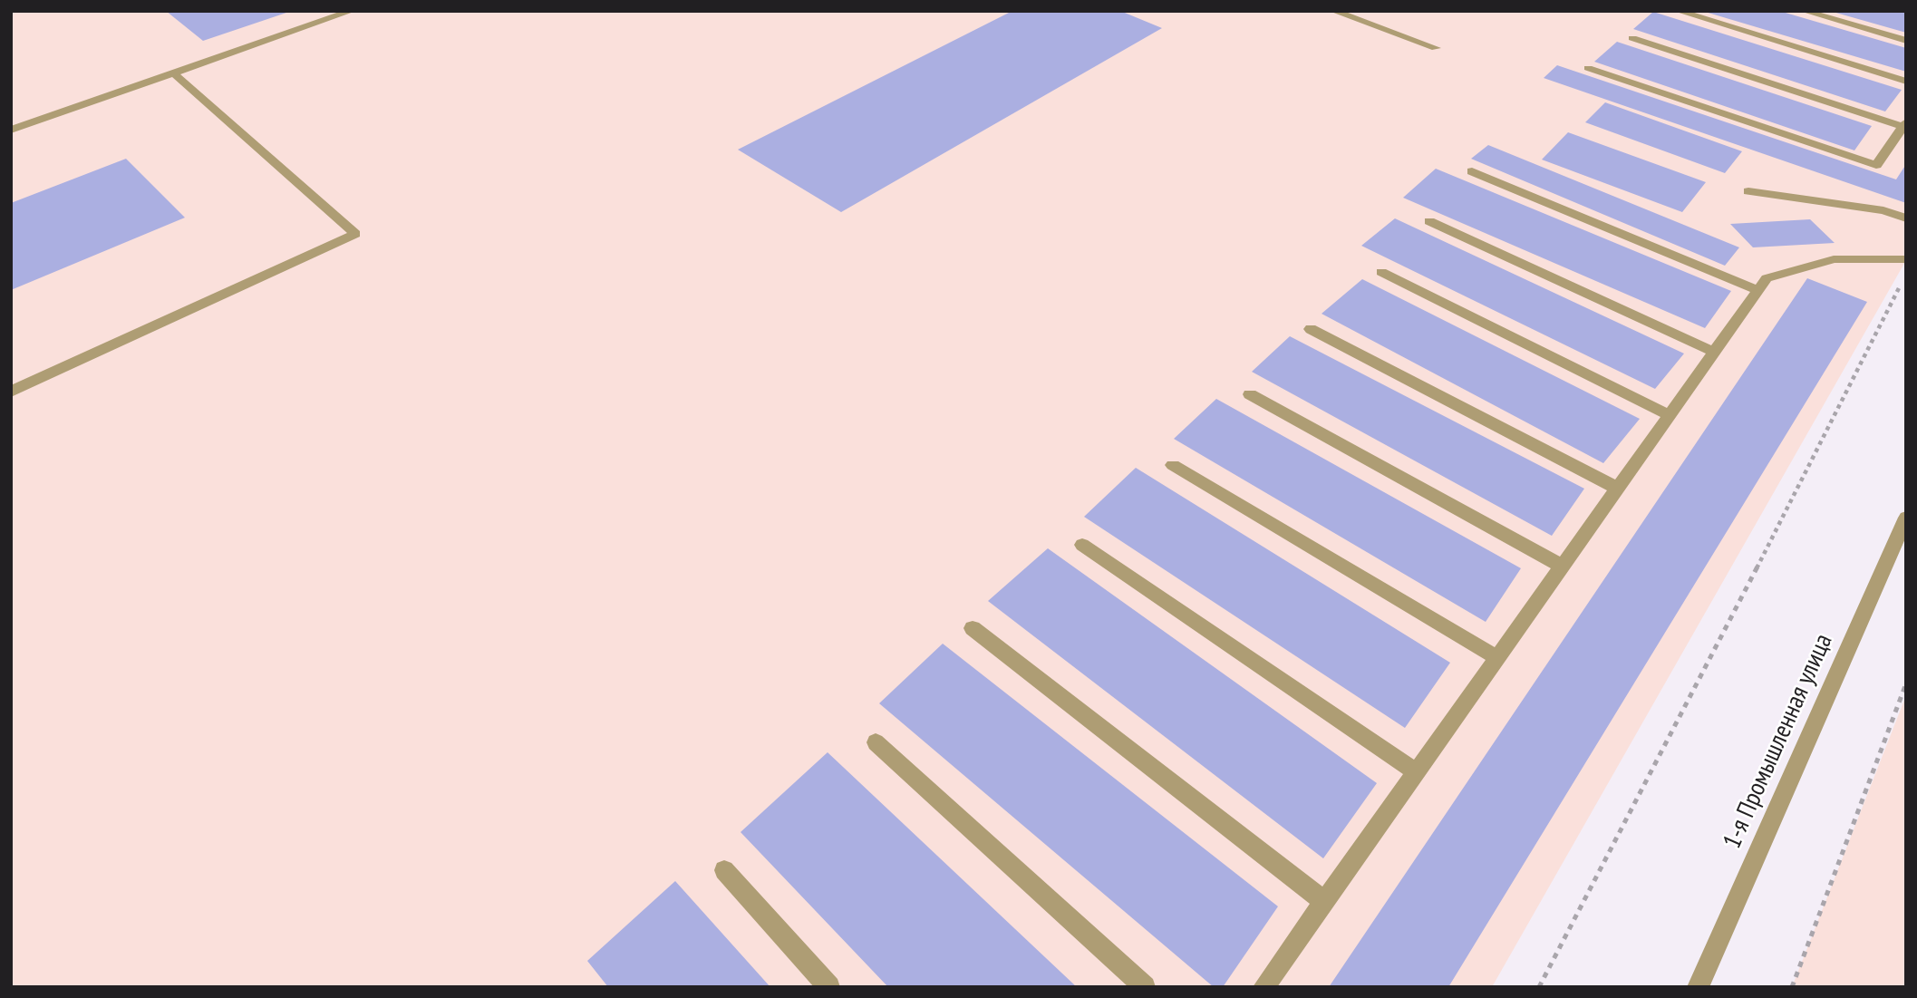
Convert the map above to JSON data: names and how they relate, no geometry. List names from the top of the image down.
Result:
{
  "streets": {
    "street": ["1-я Промышленная улица"]
  }
}
